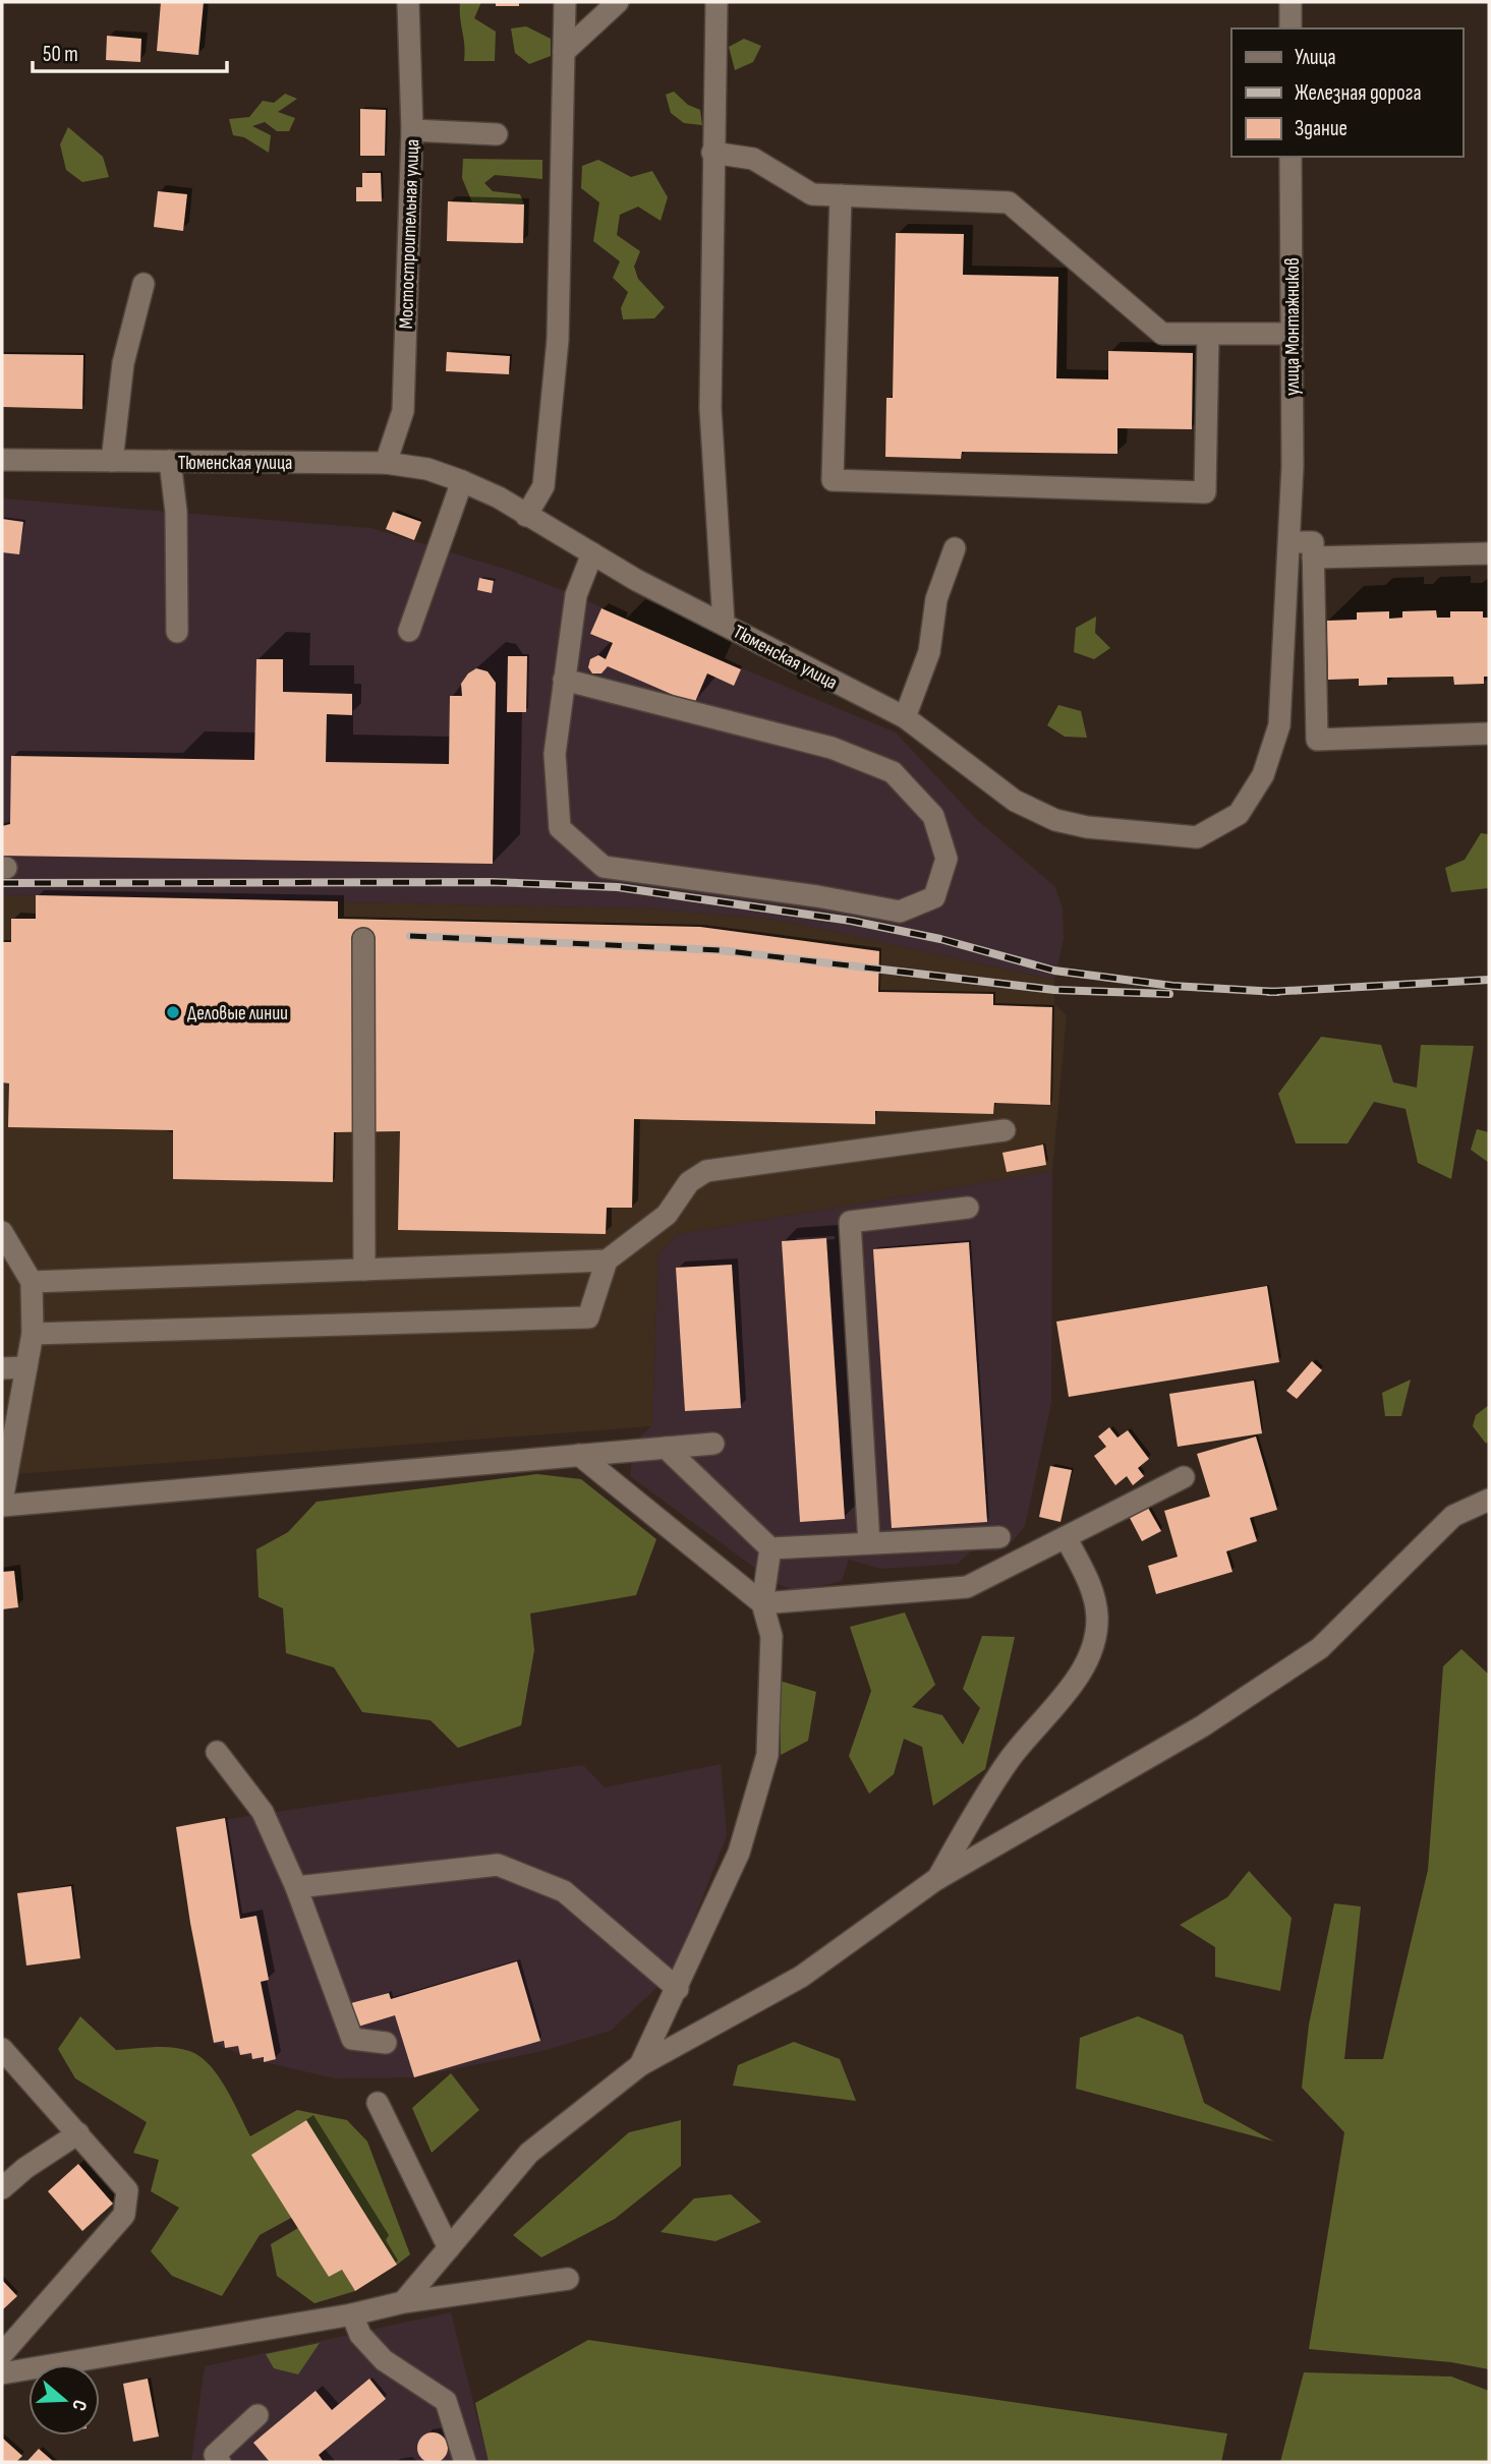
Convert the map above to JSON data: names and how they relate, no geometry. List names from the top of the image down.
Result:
{
  "streets": {
    "street": ["Мостостроительная улица", "улица Монтажников", "Тюменская улица"]
  },
  "crossings": [
    ["Мостостроительная улица", "Тюменская улица"],
    ["улица Монтажников", "Тюменская улица"]
  ],
  "places": ["Деловые линии"],
  "legend": ["Улица", "Железная дорога", "Здание"],
  "scale_bar": "50 m",
  "north": "right"
}
